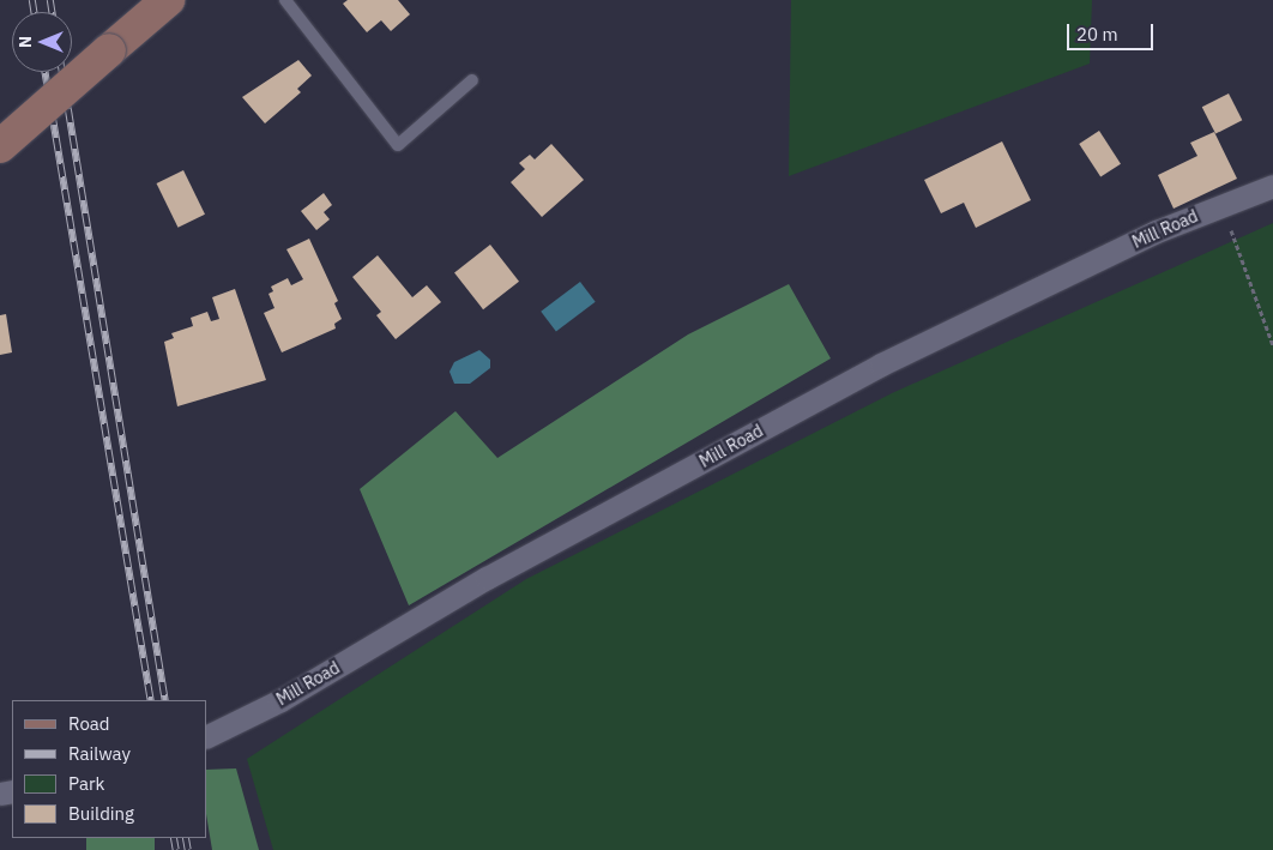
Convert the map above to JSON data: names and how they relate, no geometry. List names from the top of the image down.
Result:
{
  "streets": {
    "street": ["Mill Road"]
  },
  "legend": [
    "Road",
    "Railway",
    "Park",
    "Building"
  ],
  "scale_bar": "20 m",
  "north": "left"
}
